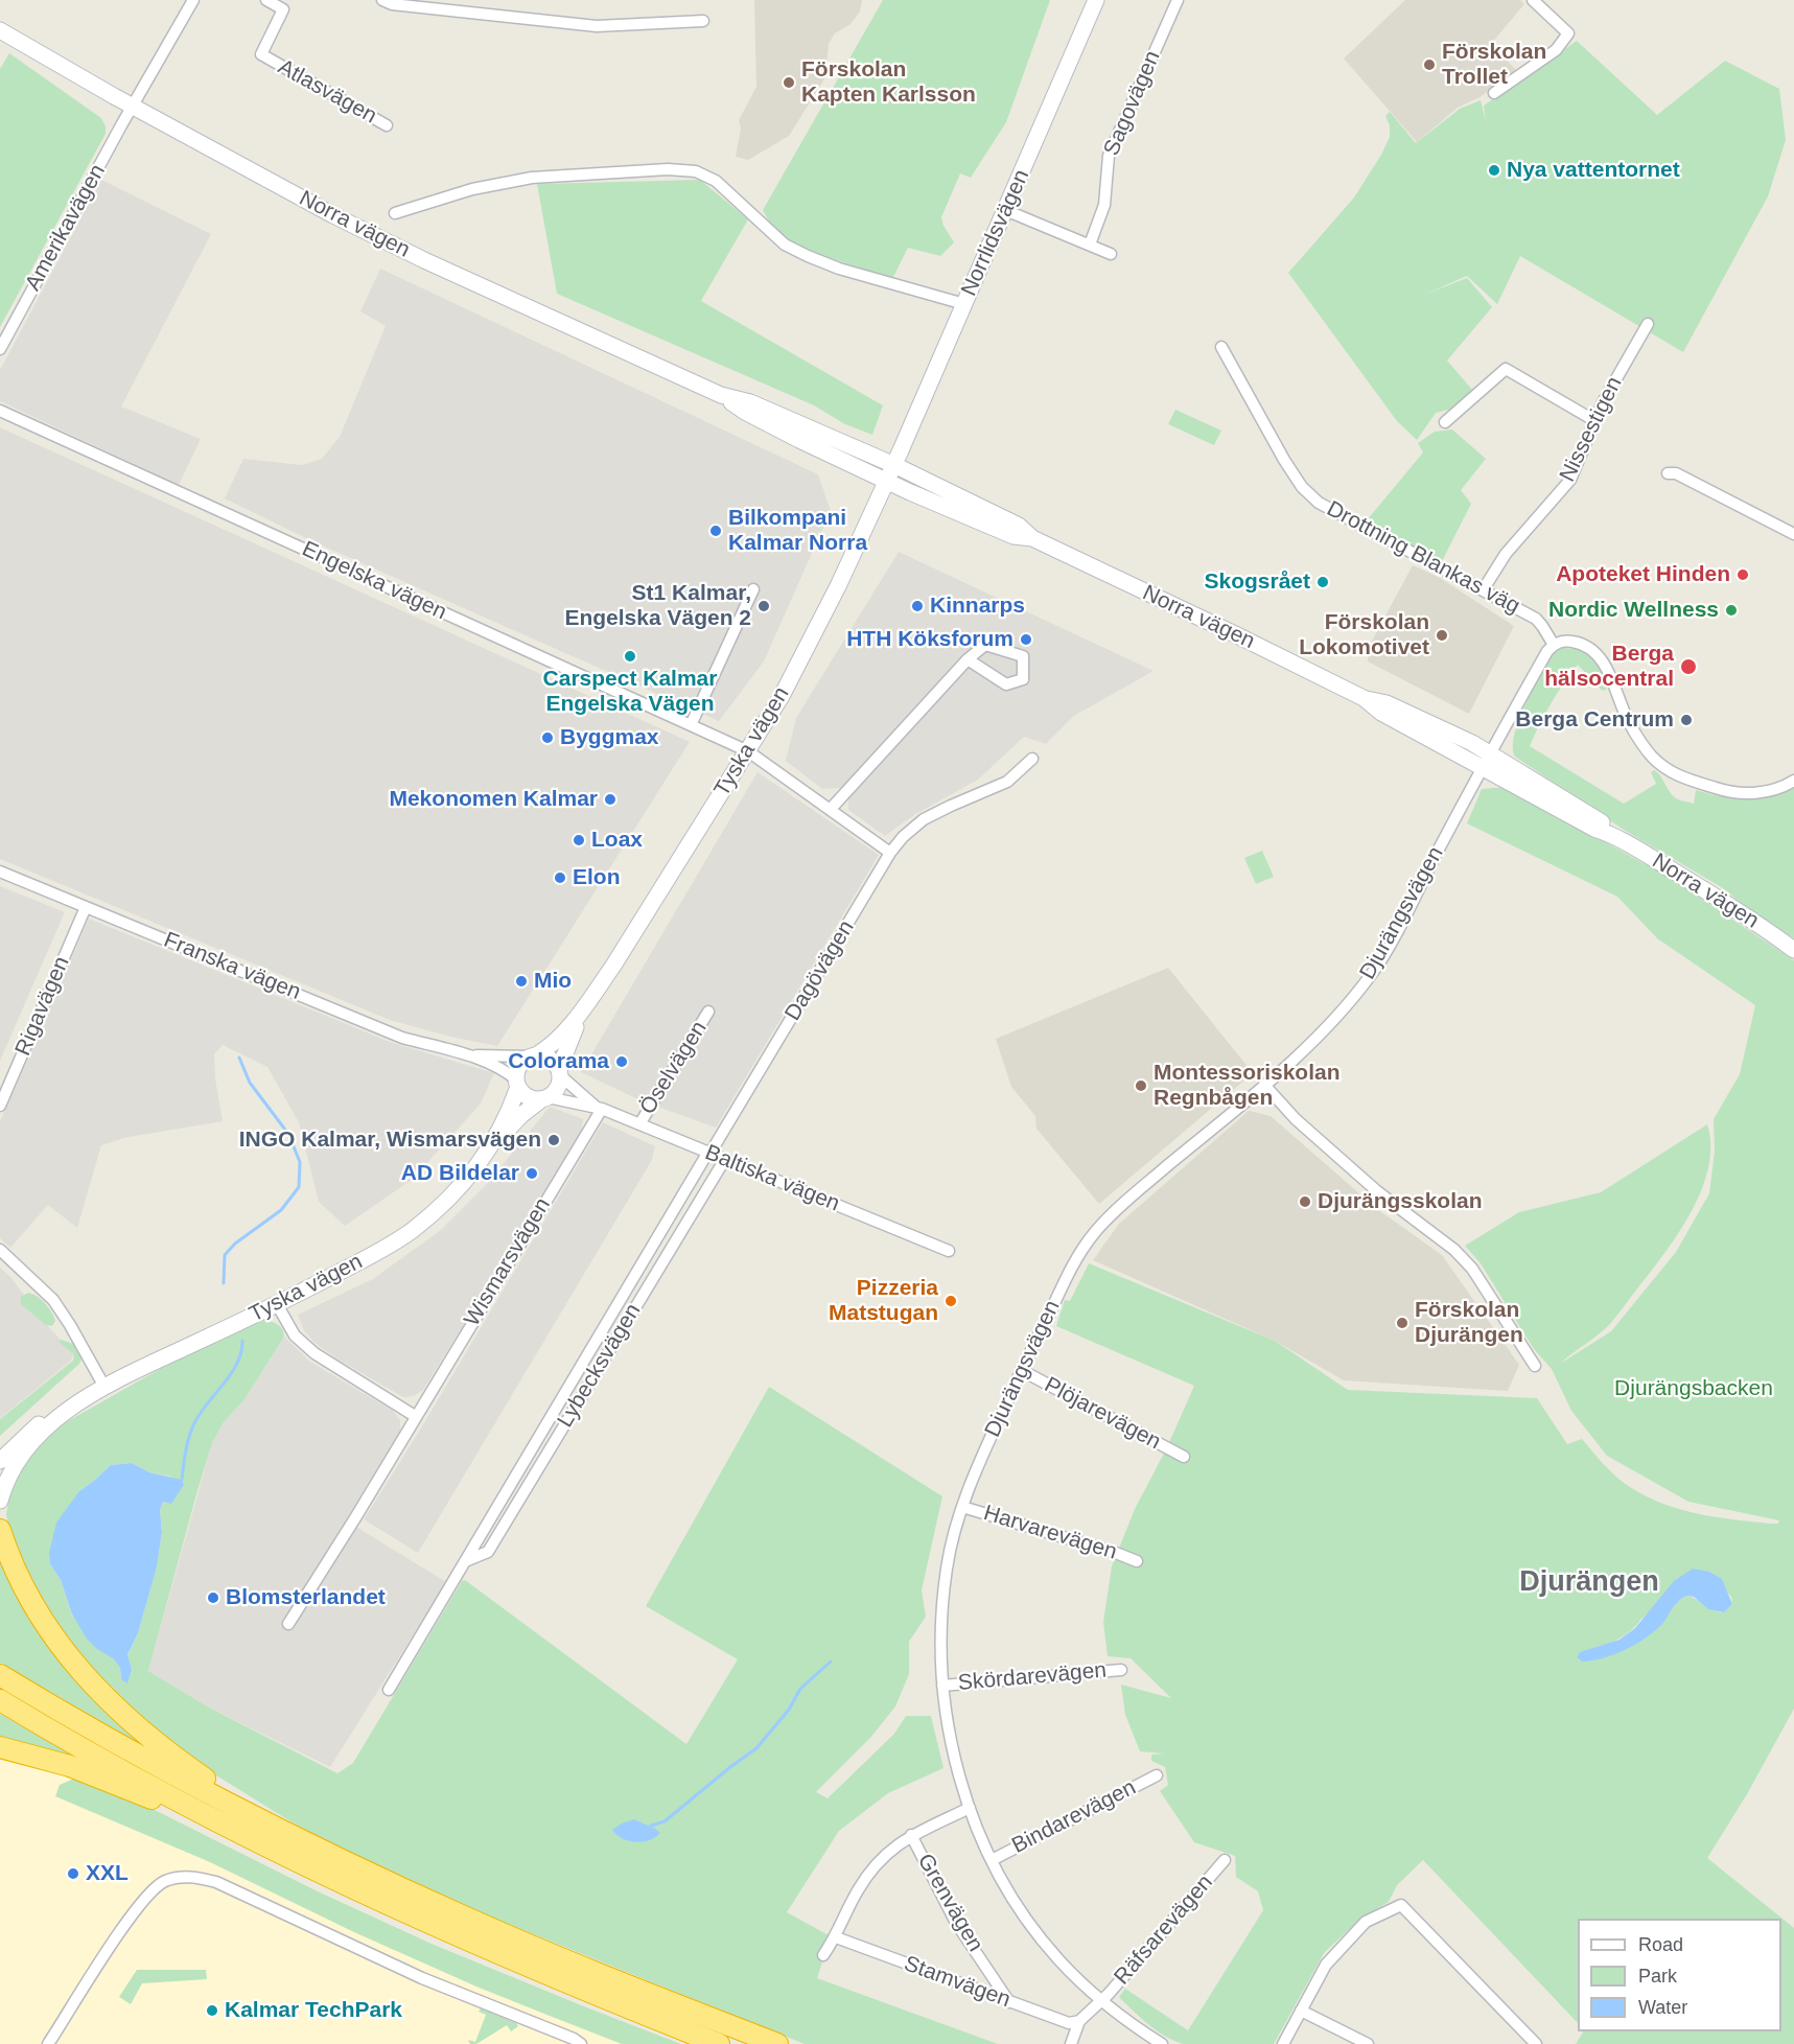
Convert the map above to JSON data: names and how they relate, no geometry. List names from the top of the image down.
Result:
{
  "streets": {
    "main road": ["Norra vägen", "Norrlidsvägen", "Tyska vägen"],
    "street": [
      "Atlasvägen",
      "Sagovägen",
      "Amerikavägen",
      "Nissestigen",
      "Drottning Blankas väg",
      "Engelska vägen",
      "Djurängsvägen",
      "Franska vägen",
      "Dagövägen",
      "Rigavägen",
      "Öselvägen",
      "Baltiska vägen",
      "Wismarsvägen",
      "Lybecksvägen",
      "Plöjarevägen",
      "Harvarevägen",
      "Skördarevägen",
      "Bindarevägen",
      "Grenvägen",
      "Räfsarevägen",
      "Stamvägen"
    ]
  },
  "crossings": [
    ["Norra vägen", "Amerikavägen"],
    ["Norra vägen", "Norrlidsvägen"],
    ["Norra vägen", "Tyska vägen"],
    ["Norra vägen", "Djurängsvägen"],
    ["Norrlidsvägen", "Tyska vägen"],
    ["Nissestigen", "Drottning Blankas väg"],
    ["Engelska vägen", "Tyska vägen"],
    ["Tyska vägen", "Franska vägen"],
    ["Tyska vägen", "Baltiska vägen"],
    ["Djurängsvägen", "Plöjarevägen"],
    ["Djurängsvägen", "Harvarevägen"],
    ["Djurängsvägen", "Skördarevägen"],
    ["Djurängsvägen", "Bindarevägen"],
    ["Djurängsvägen", "Räfsarevägen"],
    ["Franska vägen", "Rigavägen"],
    ["Franska vägen", "Baltiska vägen"],
    ["Dagövägen", "Baltiska vägen"],
    ["Dagövägen", "Lybecksvägen"],
    ["Öselvägen", "Baltiska vägen"],
    ["Baltiska vägen", "Wismarsvägen"],
    ["Baltiska vägen", "Lybecksvägen"],
    ["Grenvägen", "Stamvägen"]
  ],
  "districts": ["Djurängen"],
  "parks": ["Djurängsbacken"],
  "places": [
    "Förskolan Trollet",
    "Förskolan Kapten Karlsson",
    "Nya vattentornet",
    "Bilkompani Kalmar Norra",
    "Apoteket Hinden",
    "Skogsrået",
    "St1 Kalmar, Engelska Vägen 2",
    "Kinnarps",
    "Nordic Wellness",
    "Förskolan Lokomotivet",
    "HTH Köksforum",
    "Carspect Kalmar Engelska Vägen",
    "Berga hälsocentral",
    "Berga Centrum",
    "Byggmax",
    "Mekonomen Kalmar",
    "Loax",
    "Elon",
    "Mio",
    "Colorama",
    "Montessoriskolan Regnbågen",
    "INGO Kalmar, Wismarsvägen",
    "AD Bildelar",
    "Djurängsskolan",
    "Pizzeria Matstugan",
    "Förskolan Djurängen",
    "Blomsterlandet",
    "XXL",
    "Kalmar TechPark"
  ],
  "legend": ["Road", "Park", "Water"]
}
